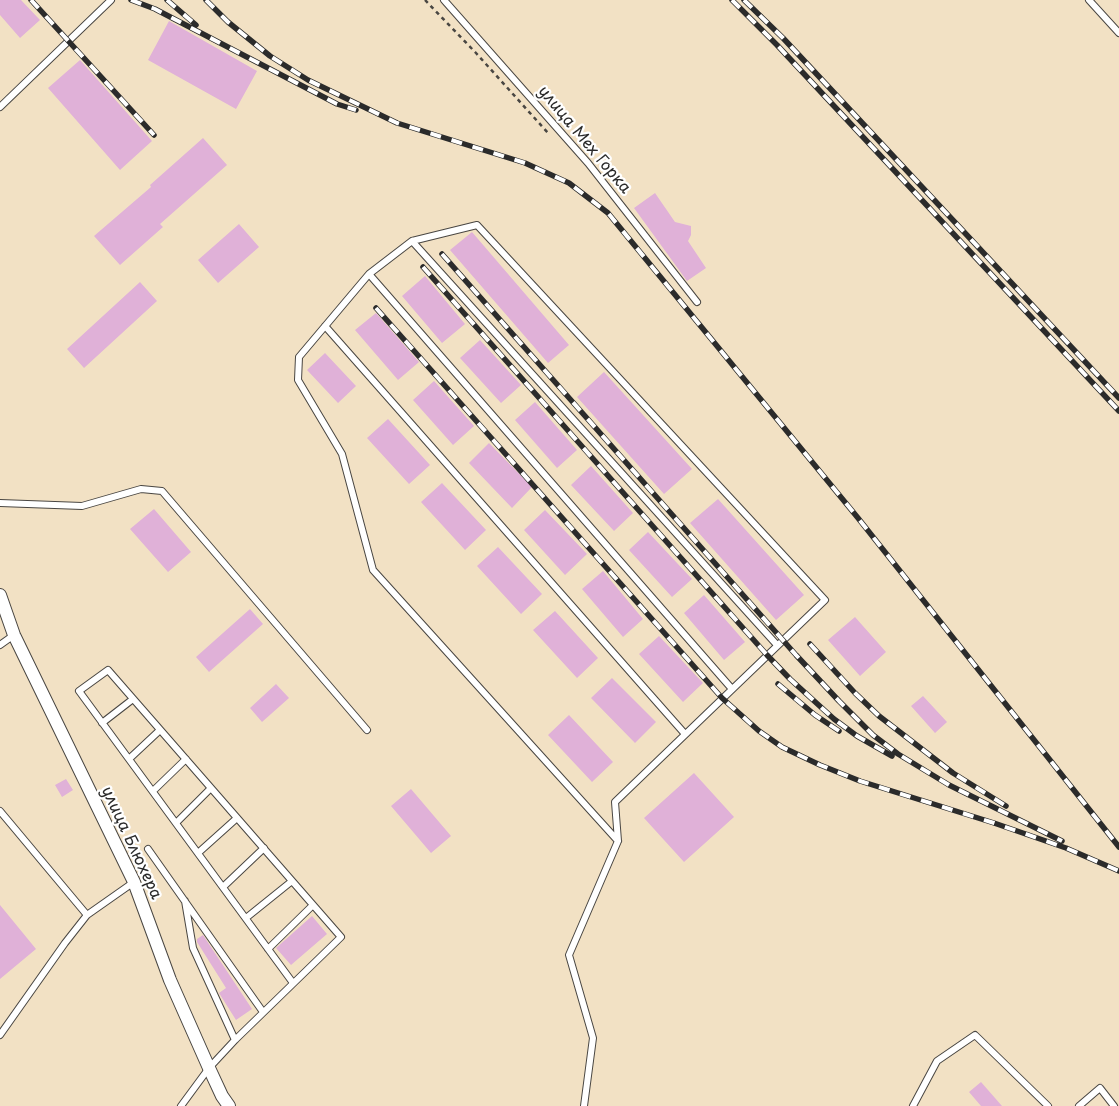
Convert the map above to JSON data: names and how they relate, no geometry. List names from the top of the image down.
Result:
{
  "streets": {
    "street": ["улица Блюхера"],
    "lane": ["улица Мех Горка"]
  }
}
